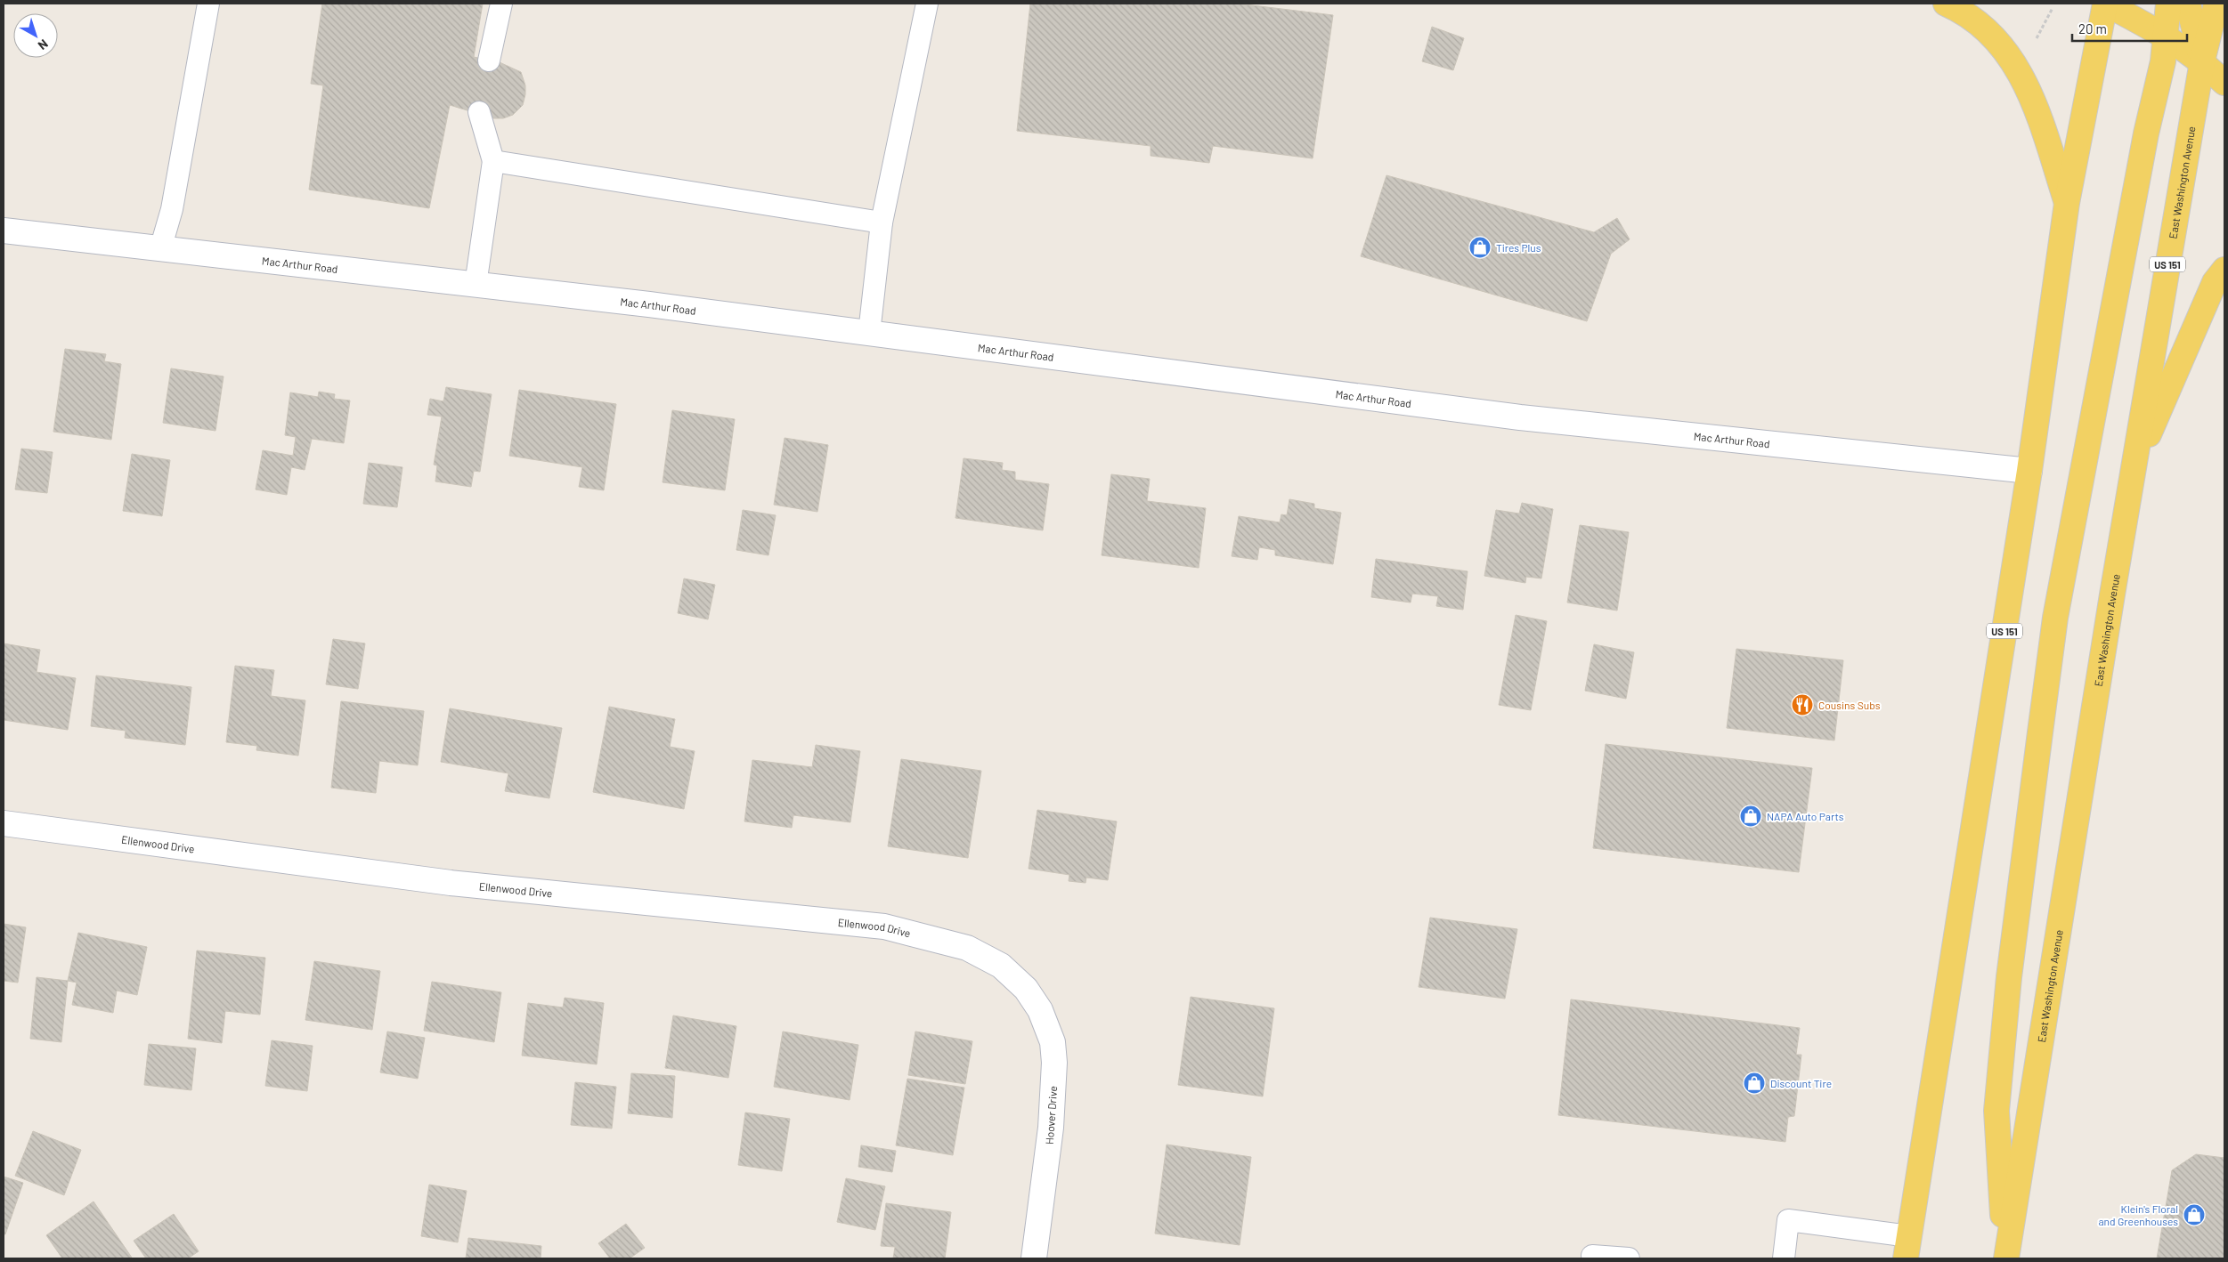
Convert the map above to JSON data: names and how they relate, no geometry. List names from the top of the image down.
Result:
{
  "streets": {
    "main road": ["East Washington Avenue", "US 151"],
    "street": ["Mac Arthur Road", "Ellenwood Drive", "Hoover Drive"]
  },
  "crossings": [
    ["US 151", "Mac Arthur Road"],
    ["Ellenwood Drive", "Hoover Drive"]
  ],
  "places": {
    "shop": [
      "Tires Plus",
      "NAPA Auto Parts",
      "Discount Tire",
      "Klein's Floral and Greenhouses"
    ],
    "restaurant": ["Cousins Subs"]
  },
  "scale_bar": "20 m",
  "north": "bottom right"
}
